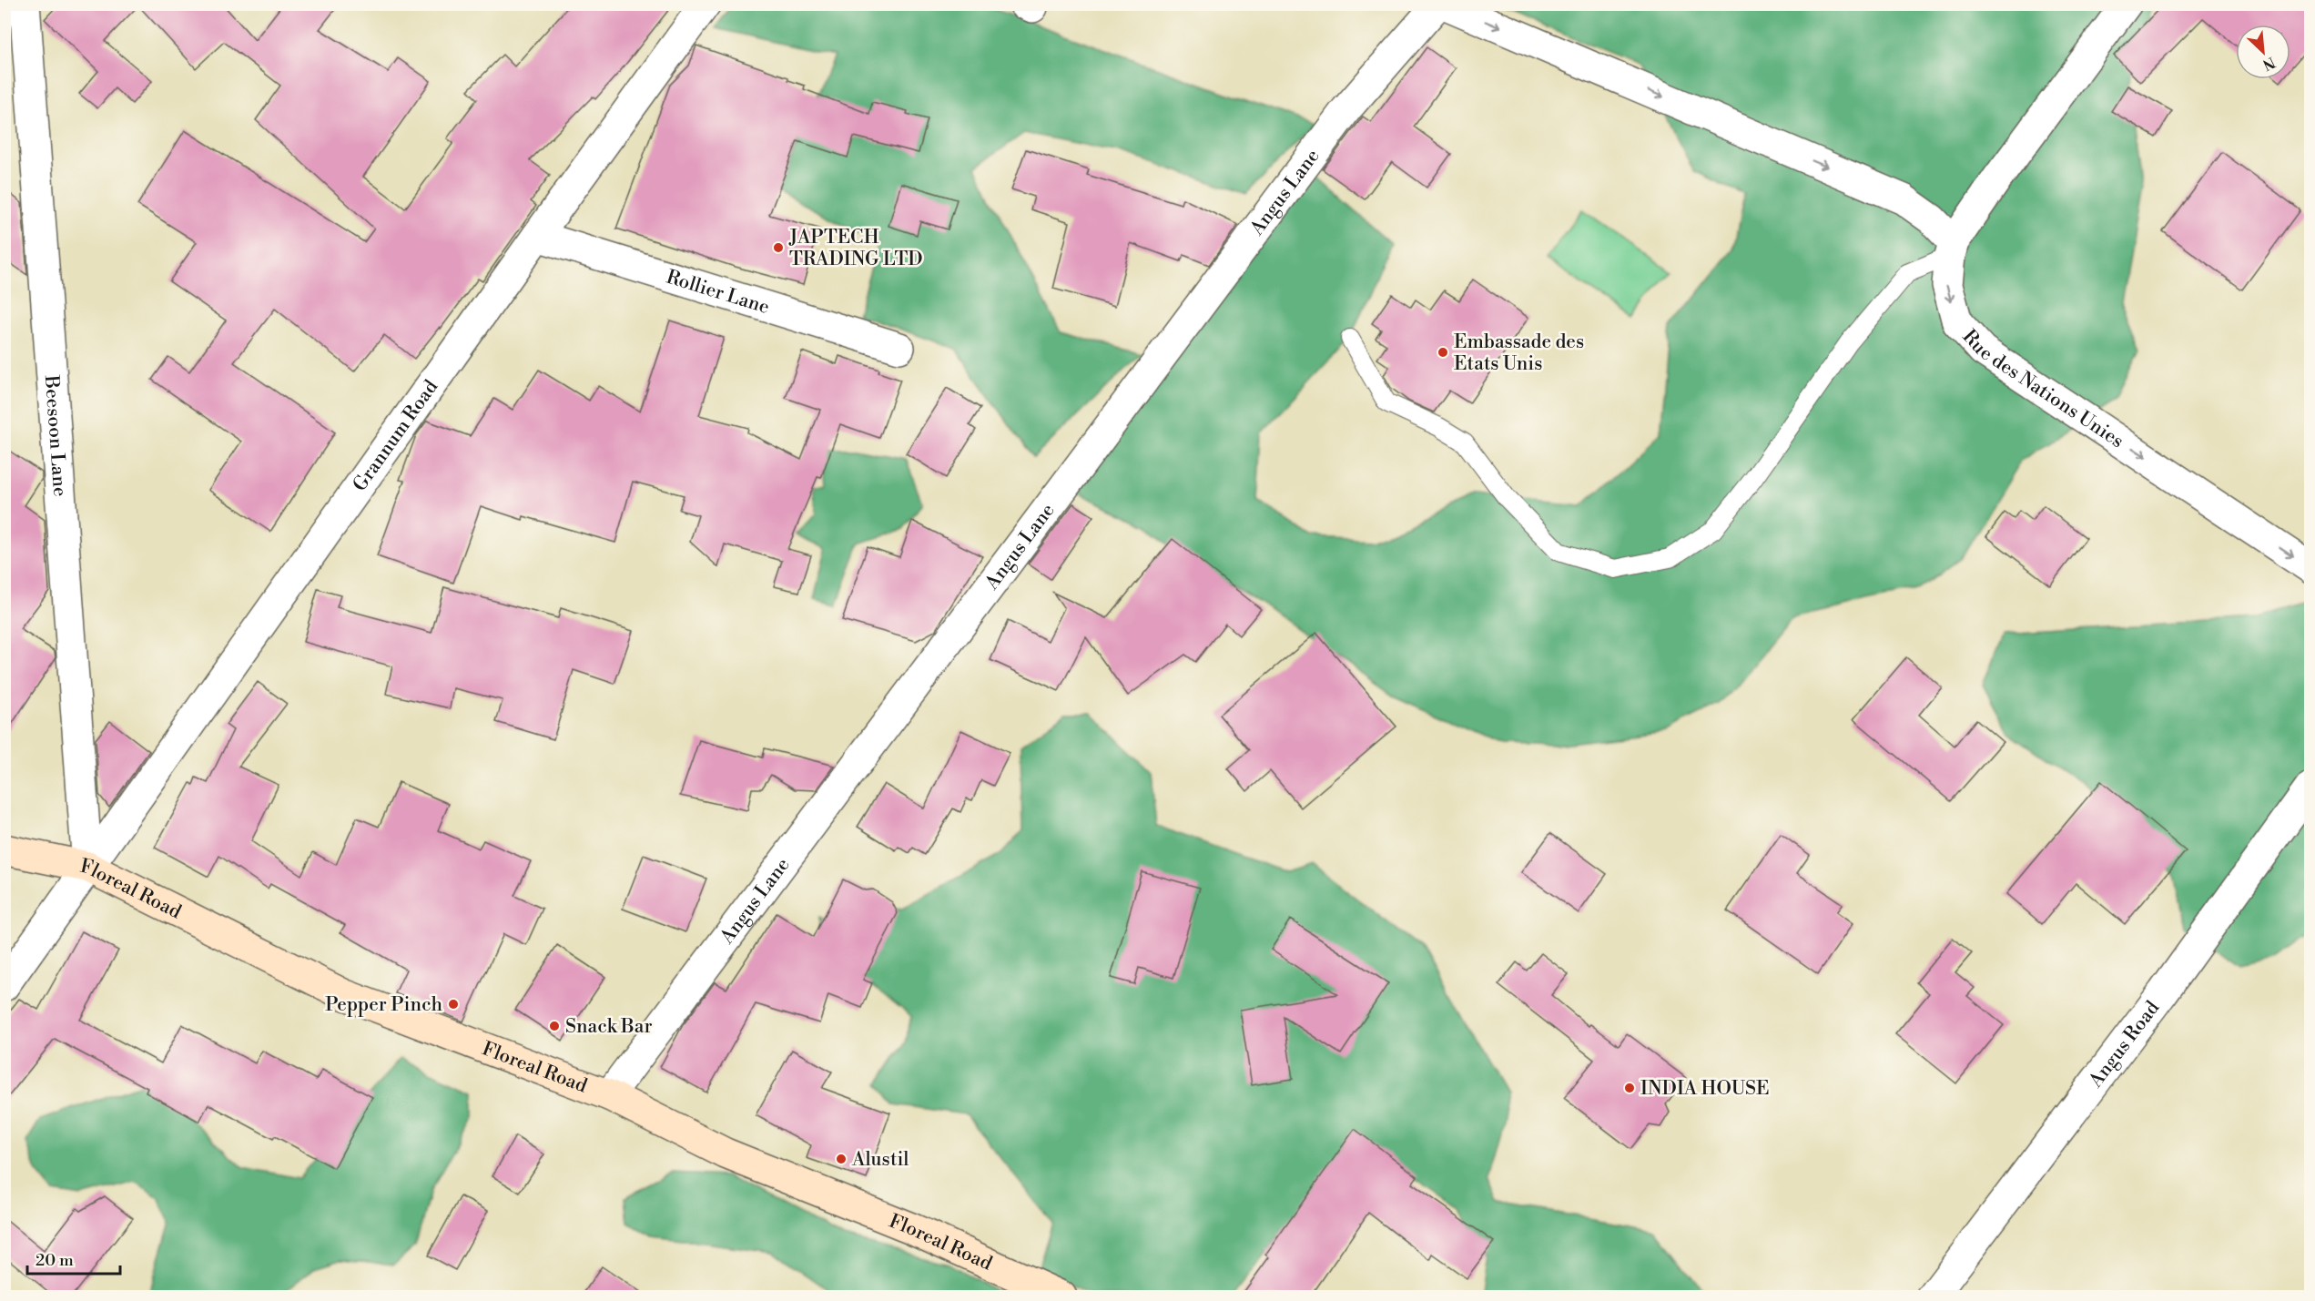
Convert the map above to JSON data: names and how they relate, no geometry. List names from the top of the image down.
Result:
{
  "streets": {
    "main road": ["Floreal Road"],
    "street": [
      "Angus Lane",
      "Rollier Lane",
      "Rue des Nations Unies",
      "Beesoon Lane",
      "Grannum Road",
      "Angus Road"
    ]
  },
  "crossings": [
    ["Angus Lane", "Floreal Road"],
    ["Rollier Lane", "Grannum Road"],
    ["Beesoon Lane", "Grannum Road"],
    ["Beesoon Lane", "Floreal Road"],
    ["Grannum Road", "Floreal Road"]
  ],
  "one_way": ["Rue des Nations Unies"],
  "places": [
    "JAPTECH TRADING LTD",
    "Embassade des Etats Unis",
    "Pepper Pinch",
    "Snack Bar",
    "INDIA HOUSE",
    "Alustil"
  ],
  "scale_bar": "20 m",
  "north": "bottom right"
}
